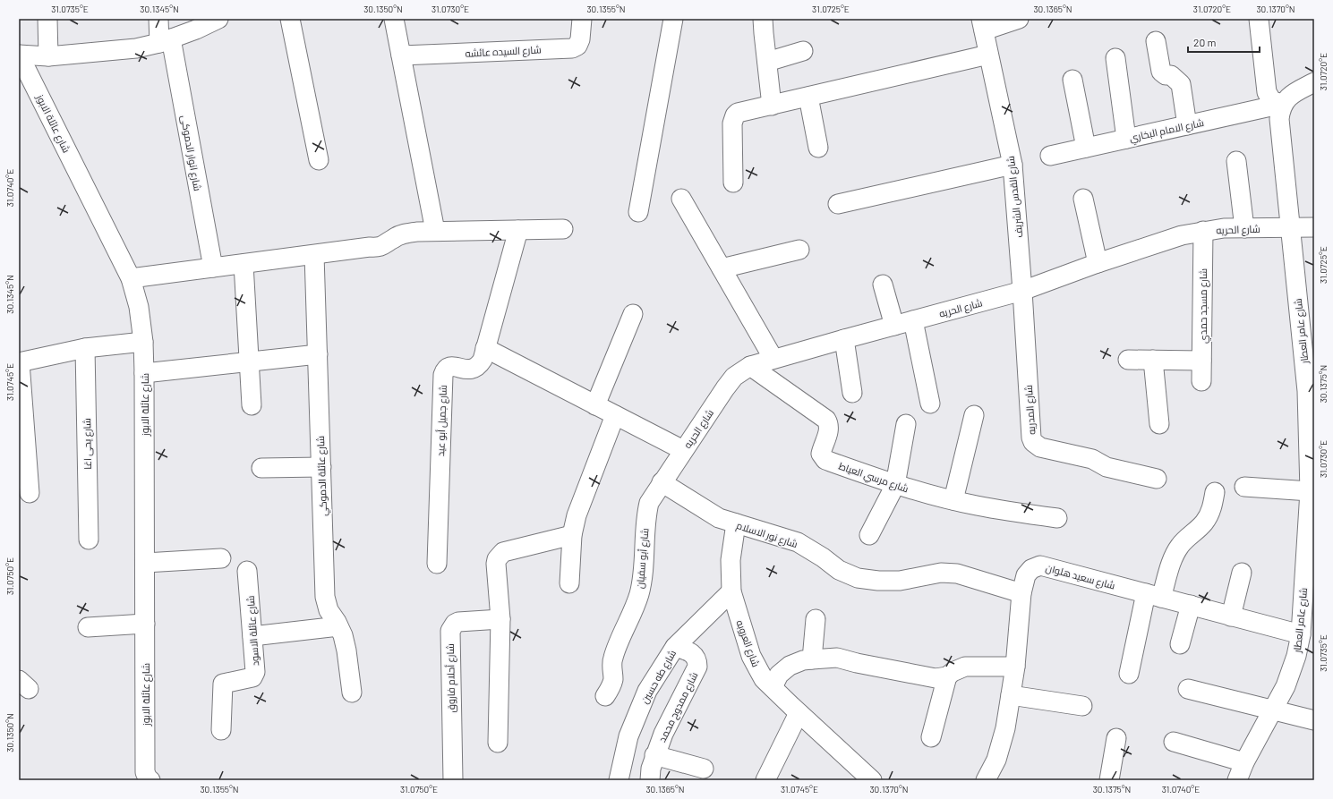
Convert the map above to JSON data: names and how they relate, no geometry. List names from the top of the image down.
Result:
{
  "streets": {
    "street": [
      "شارع السيده عائشه",
      "شارع عائلة الابوز",
      "شارع الامام البخاري",
      "شارع انوار الدموكى",
      "شارع القدس الشريف",
      "شارع الحريه",
      "شارع مسجد حمدي",
      "شارع عامر العطار",
      "شارع المدريه",
      "شارع جميل أبو عيد",
      "شارع يحى اغا",
      "شارع عائلة الدموكي",
      "شارع مرسي العياط",
      "شارع نور الاسلام",
      "شارع أبو سفيان",
      "شارع سعيد هلوان",
      "شارع عائلة الاسود",
      "شارع العروبه",
      "شارع طه حسين",
      "شارع أحلام فاروق",
      "شارع ممدوح محمد"
    ]
  },
  "crossings": [
    ["شارع الامام البخاري", "شارع عامر العطار"],
    ["شارع القدس الشريف", "شارع الحريه"],
    ["شارع القدس الشريف", "شارع المدريه"],
    ["شارع الحريه", "شارع مسجد حمدي"],
    ["شارع الحريه", "شارع عامر العطار"],
    ["شارع الحريه", "شارع المدريه"],
    ["شارع الحريه", "شارع مرسي العياط"],
    ["شارع الحريه", "شارع نور الاسلام"],
    ["شارع الحريه", "شارع أبو سفيان"],
    ["شارع عامر العطار", "شارع سعيد هلوان"],
    ["شارع نور الاسلام", "شارع أبو سفيان"],
    ["شارع نور الاسلام", "شارع سعيد هلوان"],
    ["شارع نور الاسلام", "شارع العروبه"],
    ["شارع العروبه", "شارع طه حسين"],
    ["شارع طه حسين", "شارع ممدوح محمد"]
  ],
  "scale_bar": "20 m",
  "coordinates": [
    "31.0735°E",
    "30.1345°N",
    "30.1350°N",
    "31.0730°E",
    "30.1355°N",
    "31.0725°E",
    "30.1365°N",
    "31.0720°E",
    "30.1370°N",
    "31.0740°E",
    "31.0745°E",
    "30.1375°N",
    "31.0750°E"
  ]
}
